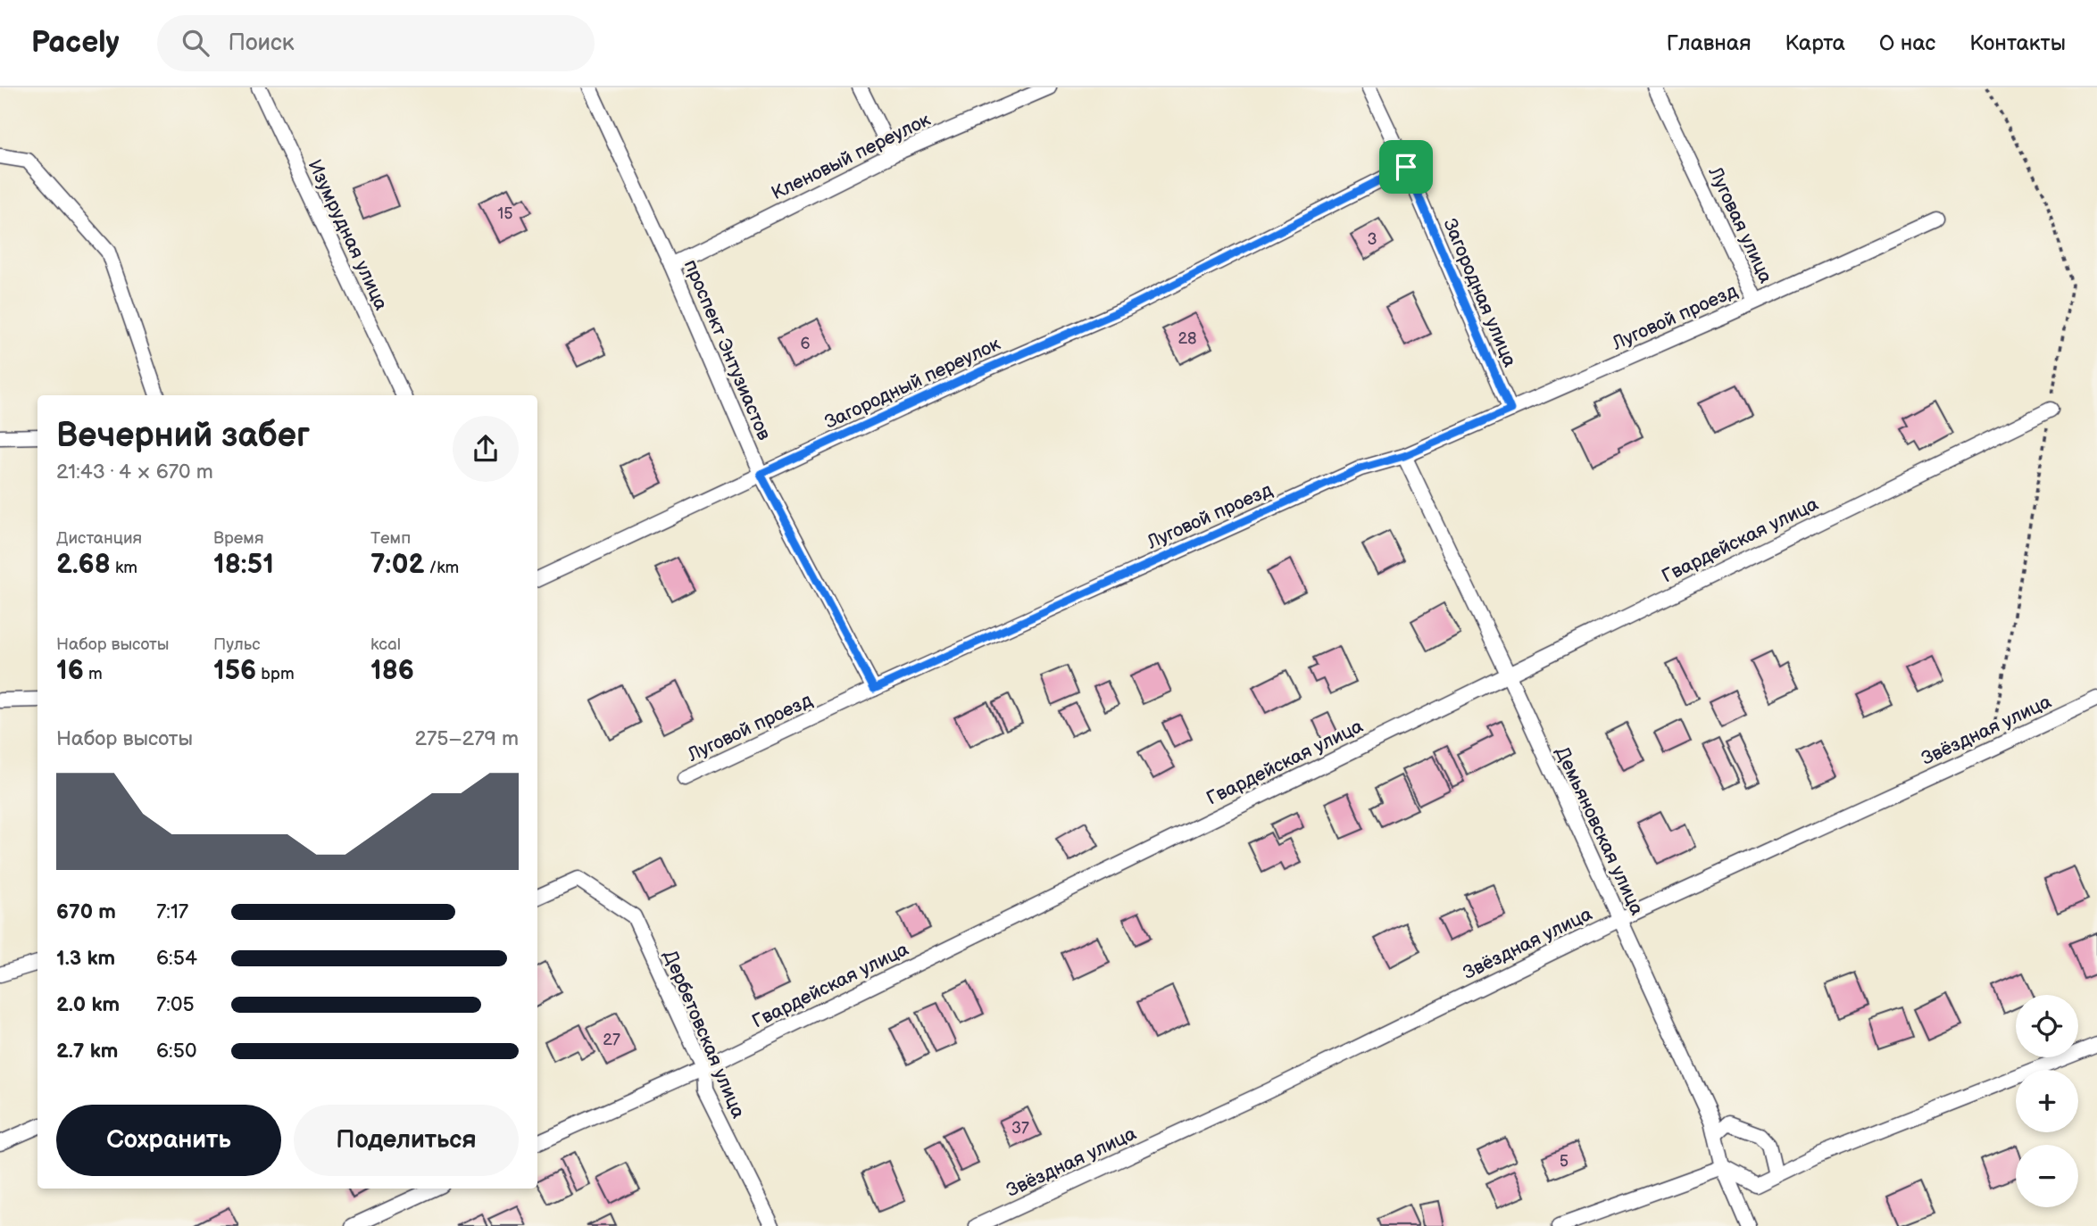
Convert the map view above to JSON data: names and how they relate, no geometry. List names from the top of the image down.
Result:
{
  "streets": {
    "street": [
      "Кленовый переулок",
      "Луговая улица",
      "Изумрудная улица",
      "Загородная улица",
      "Луговой проезд",
      "проспект Энтузиастов",
      "Загородный переулок",
      "Гвардейская улица",
      "Звёздная улица",
      "Демьяновская улица",
      "Дербетовская улица"
    ]
  },
  "crossings": [
    ["Кленовый переулок", "проспект Энтузиастов"],
    ["Луговая улица", "Луговой проезд"],
    ["Загородная улица", "Луговой проезд"],
    ["Загородная улица", "Загородный переулок"],
    ["Луговой проезд", "проспект Энтузиастов"],
    ["Луговой проезд", "Демьяновская улица"],
    ["проспект Энтузиастов", "Загородный переулок"],
    ["Гвардейская улица", "Демьяновская улица"],
    ["Гвардейская улица", "Дербетовская улица"],
    ["Звёздная улица", "Демьяновская улица"]
  ],
  "house_numbers": [
    "15",
    "3",
    "28",
    "6",
    "27",
    "37",
    "5"
  ],
  "page": {
    "header": "Pacely",
    "search": "Поиск",
    "nav": [
      "Главная",
      "Карта",
      "О нас",
      "Контакты"
    ],
    "heading": ["Вечерний забег", "21:43 · 4 × 670 m"],
    "stats": [
      ["Дистанция", "2.68 km"],
      ["Время", "18:51"],
      ["Темп", "7:02 /km"],
      ["Набор высоты", "16 m"],
      ["Пульс", "156 bpm"],
      ["kcal", "186"]
    ],
    "chart": ["Набор высоты", "275–279 m"],
    "list": [
      {
        "name": "670 m",
        "note": "7:17"
      },
      {
        "name": "1.3 km",
        "note": "6:54"
      },
      {
        "name": "2.0 km",
        "note": "7:05"
      },
      {
        "name": "2.7 km",
        "note": "6:50"
      }
    ],
    "map_buttons": ["+", "−"],
    "buttons": ["Сохранить", "Поделиться"]
  }
}
